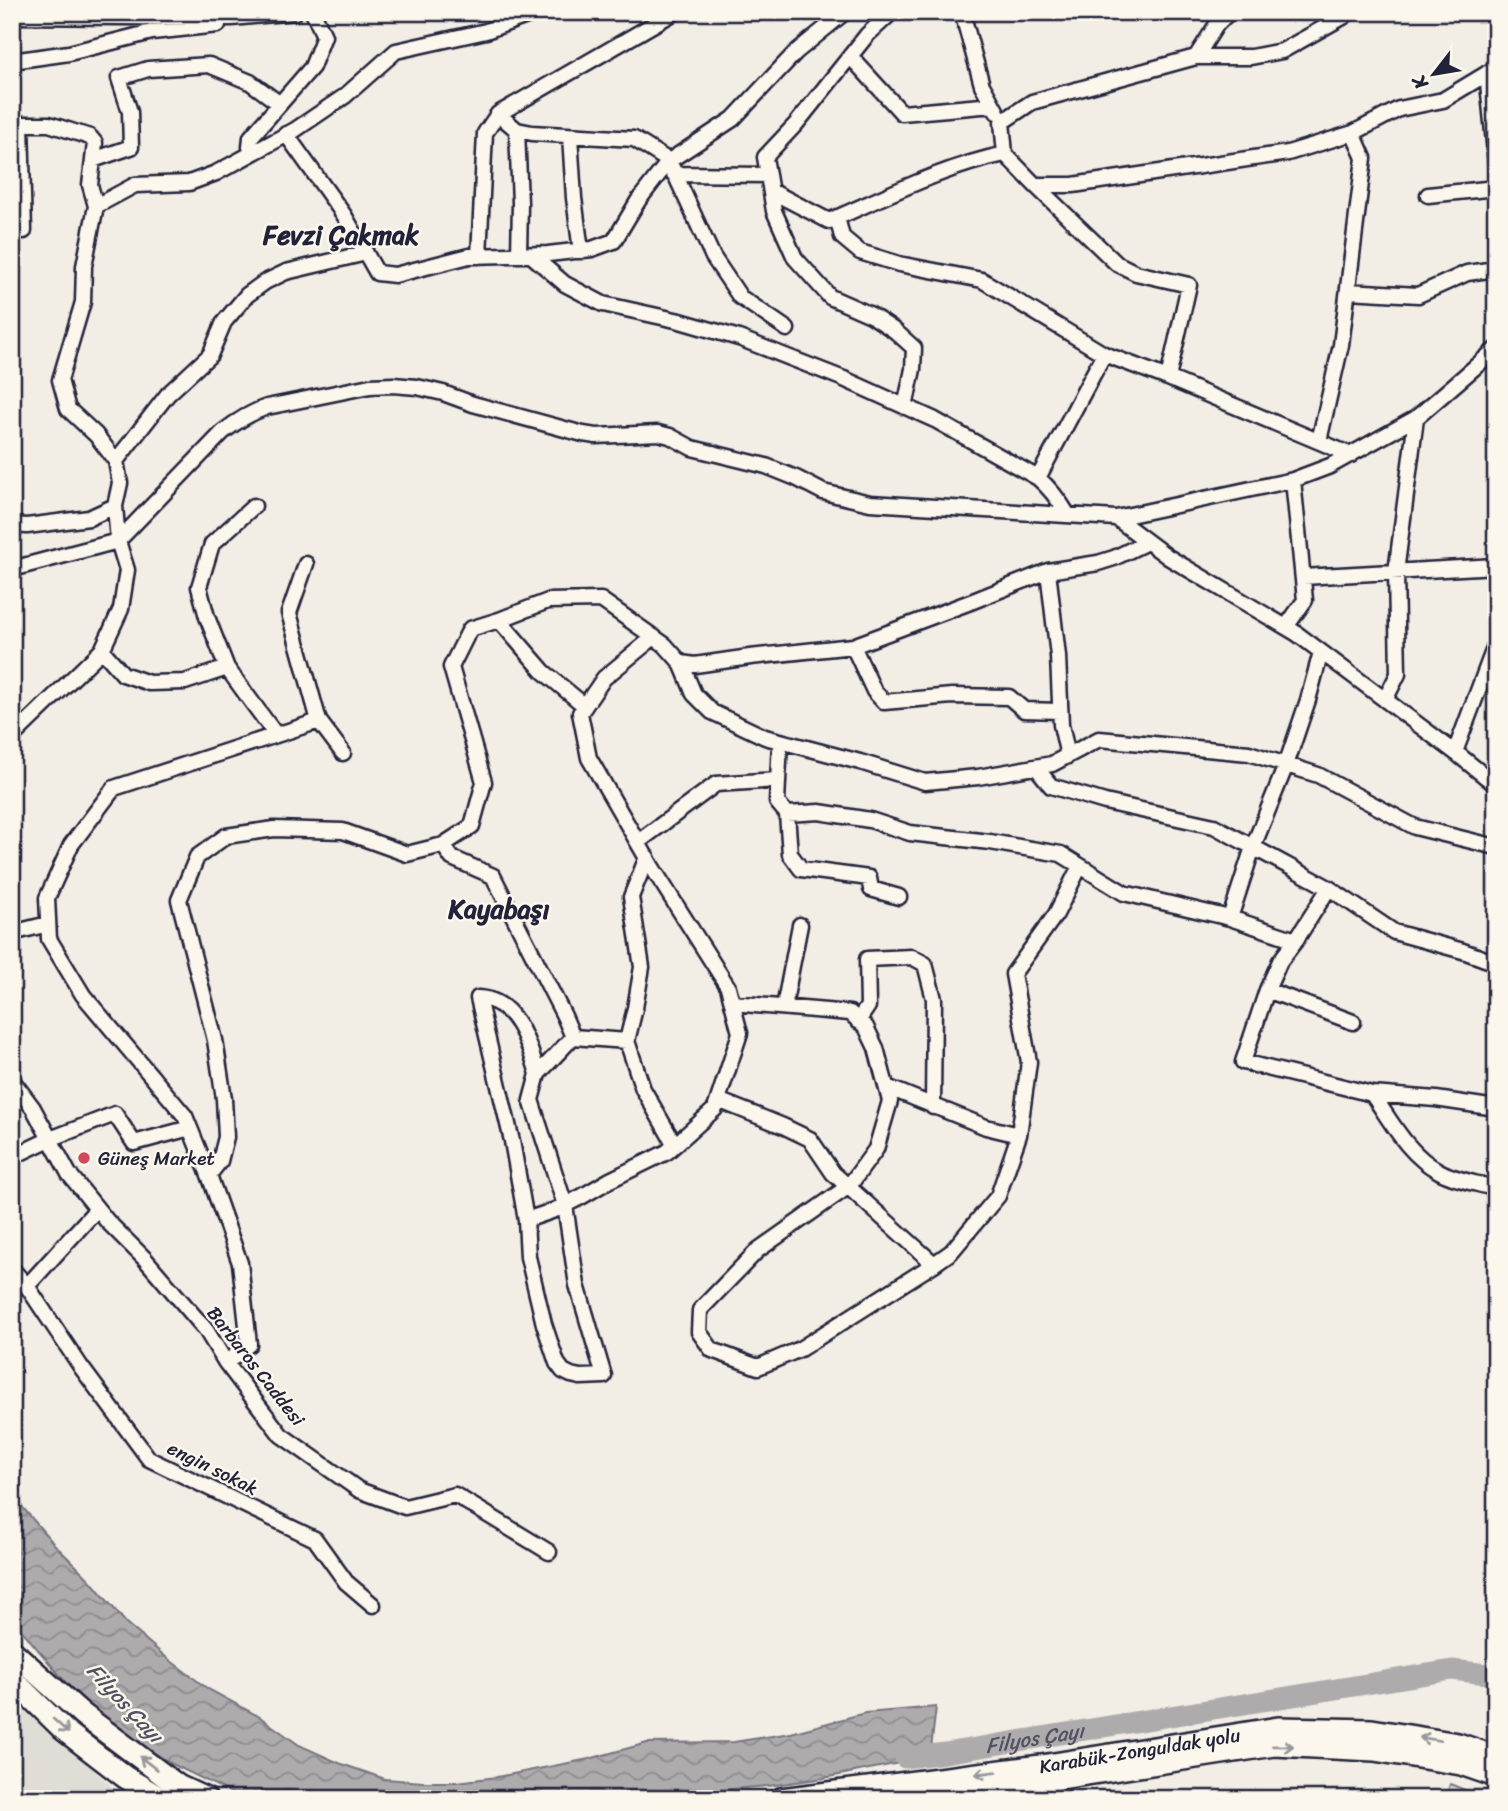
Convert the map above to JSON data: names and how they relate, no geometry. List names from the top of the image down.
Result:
{
  "streets": {
    "highway": ["Karabük-Zonguldak yolu"],
    "street": ["Barbaros Caddesi", "engin sokak"]
  },
  "districts": ["Fevzi Çakmak", "Kayabaşı"],
  "water": ["Filyos Çayı"],
  "places": ["Güneş Market"],
  "north": "bottom left"
}
